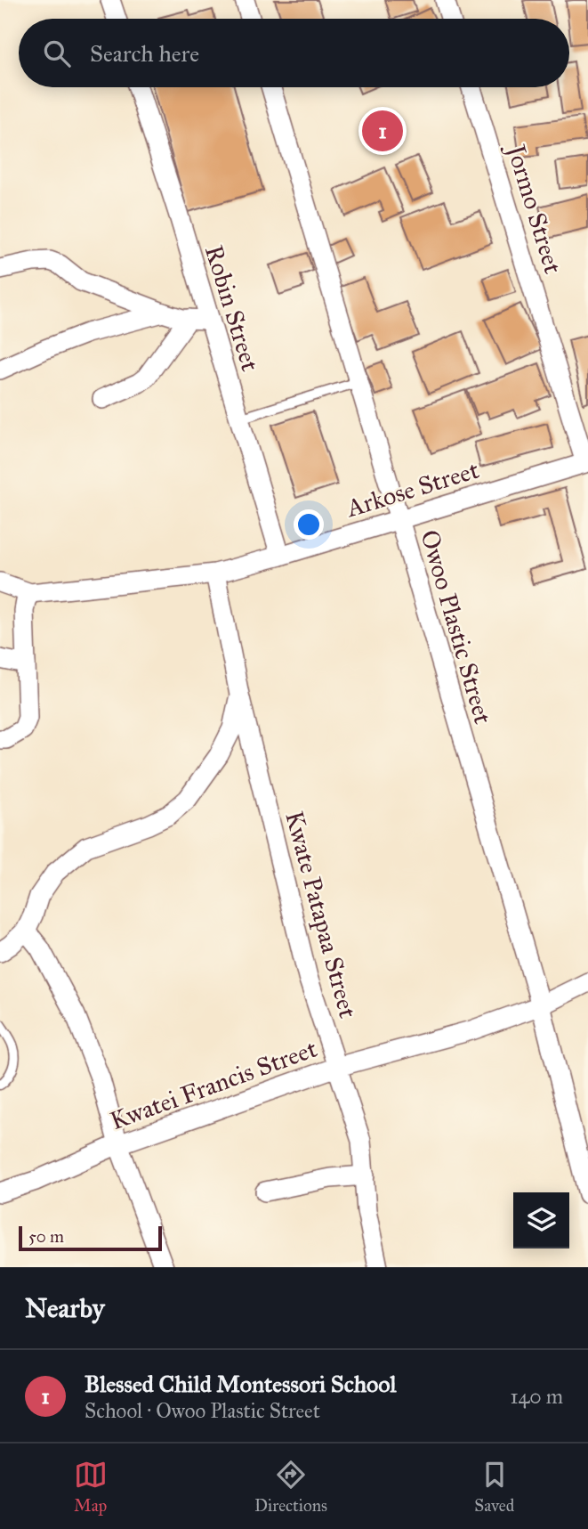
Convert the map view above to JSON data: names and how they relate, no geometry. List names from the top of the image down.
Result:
{
  "streets": {
    "street": [
      "Jormo Street",
      "Robin Street",
      "Arkose Street",
      "Owoo Plastic Street",
      "Kwate Patapaa Street",
      "Kwatei Francis Street"
    ]
  },
  "crossings": [
    ["Jormo Street", "Arkose Street"],
    ["Robin Street", "Arkose Street"],
    ["Arkose Street", "Owoo Plastic Street"],
    ["Arkose Street", "Kwate Patapaa Street"],
    ["Owoo Plastic Street", "Kwatei Francis Street"],
    ["Kwate Patapaa Street", "Kwatei Francis Street"]
  ],
  "scale_bar": "50 m",
  "page": {
    "search": "Search here",
    "pins": "1",
    "scale": "50 m",
    "heading": "Nearby",
    "list": [
      {
        "mark": "1",
        "name": "Blessed Child Montessori School",
        "note": "School · Owoo Plastic Street",
        "value": "140 m"
      }
    ],
    "nav": ["Map", "Directions", "Saved"]
  }
}
